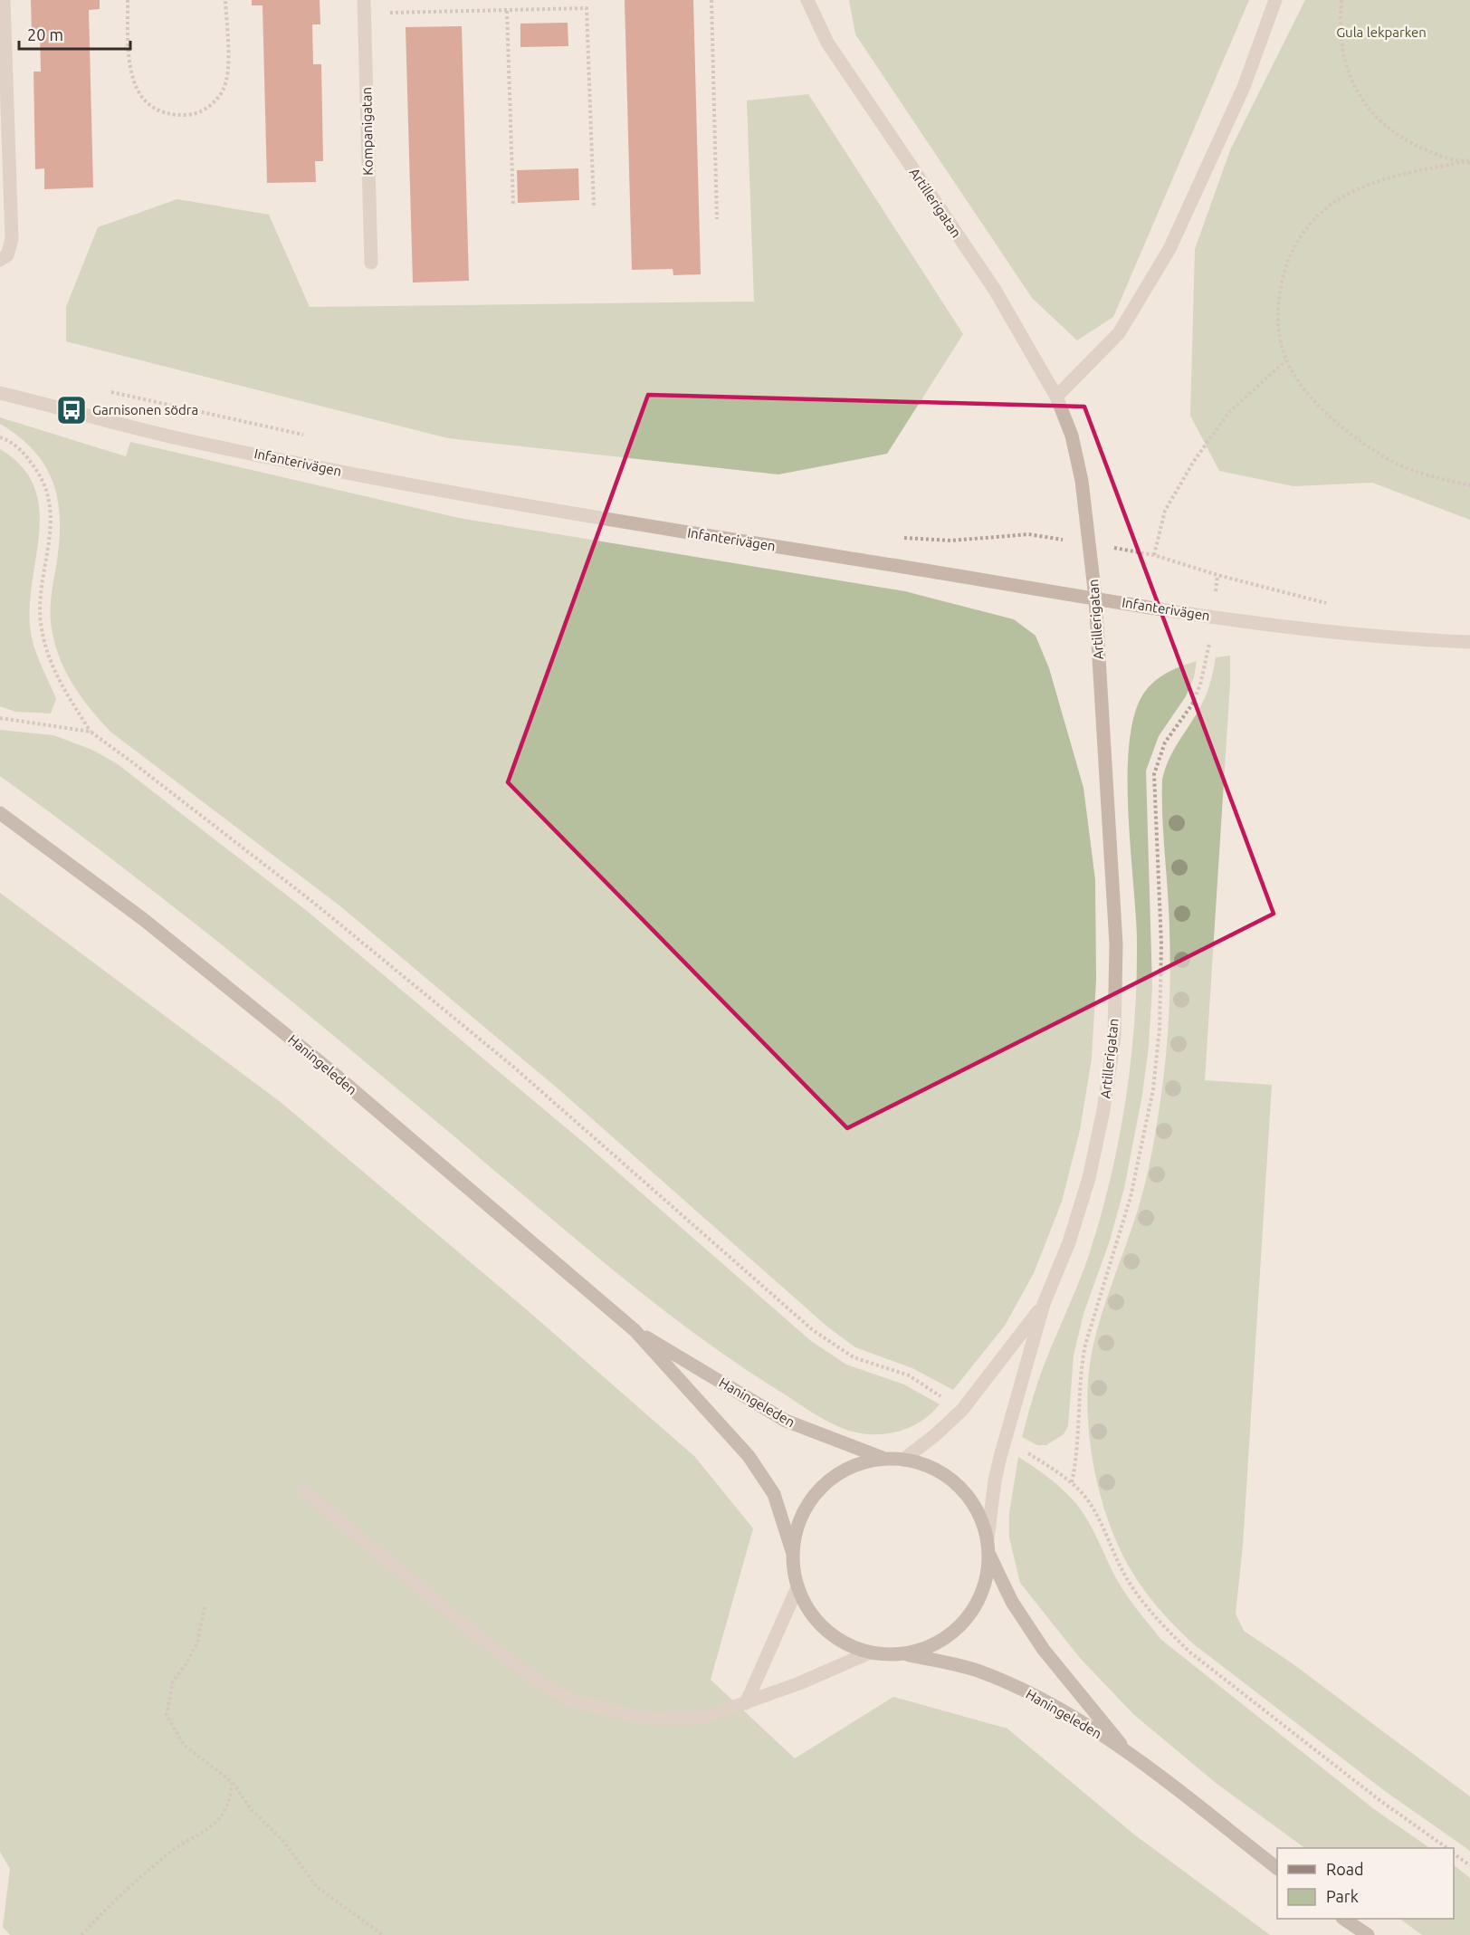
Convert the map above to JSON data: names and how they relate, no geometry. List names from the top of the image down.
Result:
{
  "streets": {
    "main road": ["Haningeleden"],
    "street": ["Kompanigatan", "Artillerigatan", "Infanterivägen"]
  },
  "crossings": [
    ["Artillerigatan", "Infanterivägen"]
  ],
  "parks": ["Gula lekparken"],
  "places": {
    "bus stop": ["Garnisonen södra"]
  },
  "legend": ["Road", "Park"],
  "scale_bar": "20 m"
}
